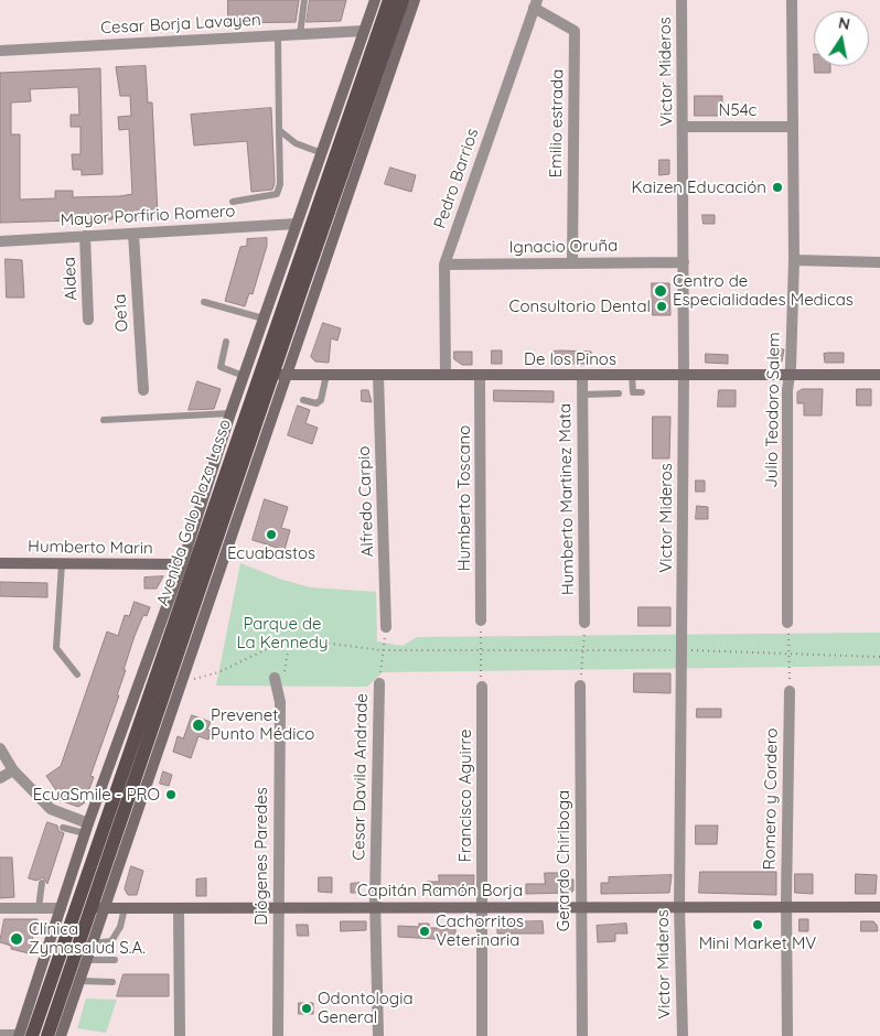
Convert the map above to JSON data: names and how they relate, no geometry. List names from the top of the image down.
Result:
{
  "streets": {
    "main road": [
      "De los Pinos",
      "Avenida Galo Plaza Lasso",
      "Humberto Marin",
      "Capitán Ramón Borja"
    ],
    "street": [
      "Cesar Borja Lavayen",
      "Victor Mideros",
      "N54c",
      "Emilio estrada",
      "Pedro Barrios",
      "Mayor Porfirio Romero",
      "Ignacio Oruña",
      "Aldea",
      "Oe1a",
      "Julio Teodoro Salem",
      "Humberto Toscano",
      "Humberto Martinez Mata",
      "Alfredo Carpio",
      "Cesar Davila Andrade",
      "Francisco Aguirre",
      "Romero y Cordero",
      "Diógenes Paredes",
      "Gerardo Chiriboga"
    ]
  },
  "crossings": [
    ["Cesar Borja Lavayen", "Avenida Galo Plaza Lasso"],
    ["Victor Mideros", "N54c"],
    ["Victor Mideros", "Ignacio Oruña"],
    ["Victor Mideros", "De los Pinos"],
    ["Victor Mideros", "Capitán Ramón Borja"],
    ["N54c", "Julio Teodoro Salem"],
    ["Emilio estrada", "Pedro Barrios"],
    ["Emilio estrada", "Ignacio Oruña"],
    ["Pedro Barrios", "Ignacio Oruña"],
    ["Pedro Barrios", "De los Pinos"],
    ["Mayor Porfirio Romero", "Aldea"],
    ["Mayor Porfirio Romero", "Oe1a"],
    ["Mayor Porfirio Romero", "Avenida Galo Plaza Lasso"],
    ["De los Pinos", "Julio Teodoro Salem"],
    ["De los Pinos", "Humberto Toscano"],
    ["De los Pinos", "Humberto Martinez Mata"],
    ["De los Pinos", "Alfredo Carpio"],
    ["De los Pinos", "Avenida Galo Plaza Lasso"],
    ["Avenida Galo Plaza Lasso", "Humberto Marin"],
    ["Avenida Galo Plaza Lasso", "Capitán Ramón Borja"],
    ["Cesar Davila Andrade", "Capitán Ramón Borja"],
    ["Francisco Aguirre", "Capitán Ramón Borja"],
    ["Romero y Cordero", "Capitán Ramón Borja"],
    ["Diógenes Paredes", "Capitán Ramón Borja"],
    ["Gerardo Chiriboga", "Capitán Ramón Borja"]
  ],
  "parks": ["Parque de La Kennedy"],
  "places": [
    "Kaizen Educación",
    "Centro de Especialidades Medicas",
    "Consultorio Dental",
    "Ecuabastos",
    "Prevenet Punto Médico",
    "EcuaSmile - PRO",
    "Mini Market MV",
    "Cachorritos Veterinaria",
    "Clínica Zymasalud S.A.",
    "Odontologia General"
  ],
  "north": "top"
}
